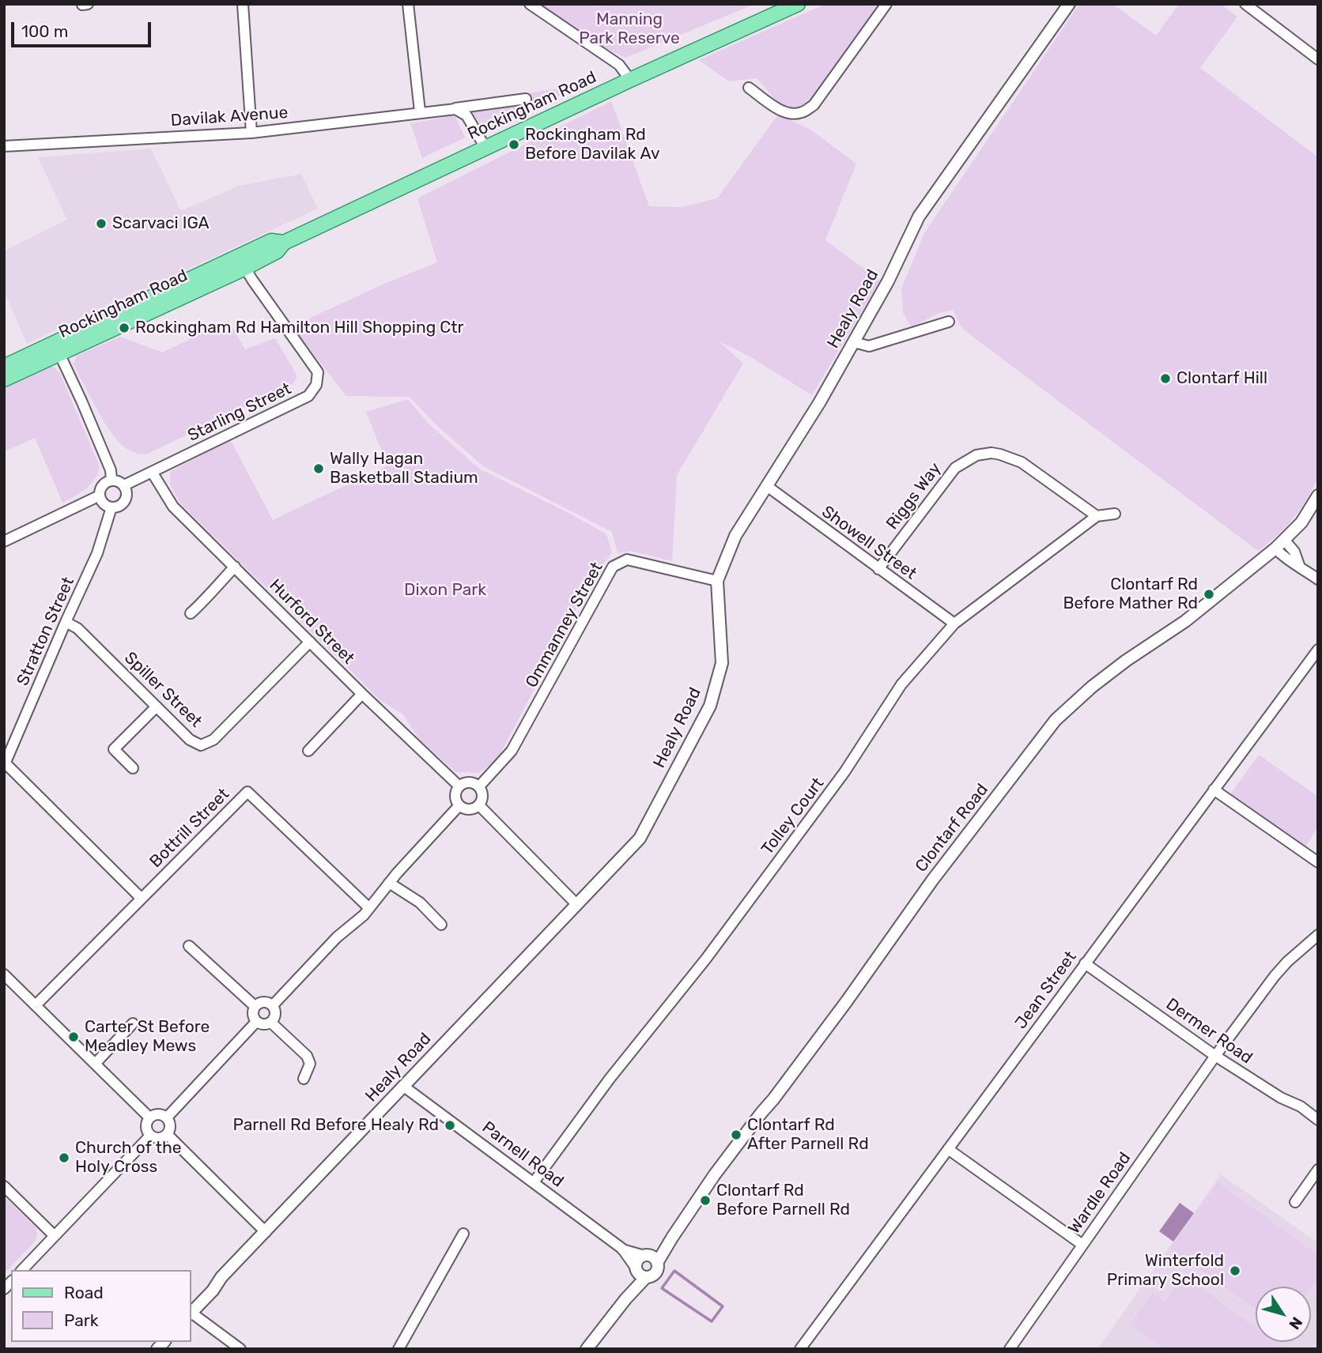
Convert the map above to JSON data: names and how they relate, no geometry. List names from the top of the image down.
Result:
{
  "streets": {
    "main road": ["Rockingham Road"],
    "street": [
      "Davilak Avenue",
      "Healy Road",
      "Starling Street",
      "Riggs Way",
      "Showell Street",
      "Hurford Street",
      "Ommanney Street",
      "Stratton Street",
      "Spiller Street",
      "Tolley Court",
      "Bottrill Street",
      "Clontarf Road",
      "Jean Street",
      "Dermer Road",
      "Parnell Road",
      "Wardle Road"
    ]
  },
  "crossings": [
    ["Rockingham Road", "Starling Street"],
    ["Healy Road", "Showell Street"],
    ["Healy Road", "Ommanney Street"],
    ["Healy Road", "Parnell Road"],
    ["Starling Street", "Hurford Street"],
    ["Starling Street", "Stratton Street"],
    ["Riggs Way", "Showell Street"],
    ["Riggs Way", "Tolley Court"],
    ["Showell Street", "Tolley Court"],
    ["Hurford Street", "Ommanney Street"],
    ["Hurford Street", "Spiller Street"],
    ["Stratton Street", "Spiller Street"],
    ["Tolley Court", "Parnell Road"],
    ["Clontarf Road", "Parnell Road"],
    ["Jean Street", "Dermer Road"],
    ["Dermer Road", "Wardle Road"]
  ],
  "parks": ["Manning Park Reserve", "Dixon Park"],
  "places": [
    "Rockingham Rd Before Davilak Av",
    "Scarvaci IGA",
    "Rockingham Rd Hamilton Hill Shopping Ctr",
    "Clontarf Hill",
    "Wally Hagan Basketball Stadium",
    "Clontarf Rd Before Mather Rd",
    "Carter St Before Meadley Mews",
    "Parnell Rd Before Healy Rd",
    "Clontarf Rd After Parnell Rd",
    "Church of the Holy Cross",
    "Clontarf Rd Before Parnell Rd",
    "Winterfold Primary School"
  ],
  "legend": ["Road", "Park"],
  "scale_bar": "100 m",
  "north": "bottom right"
}
